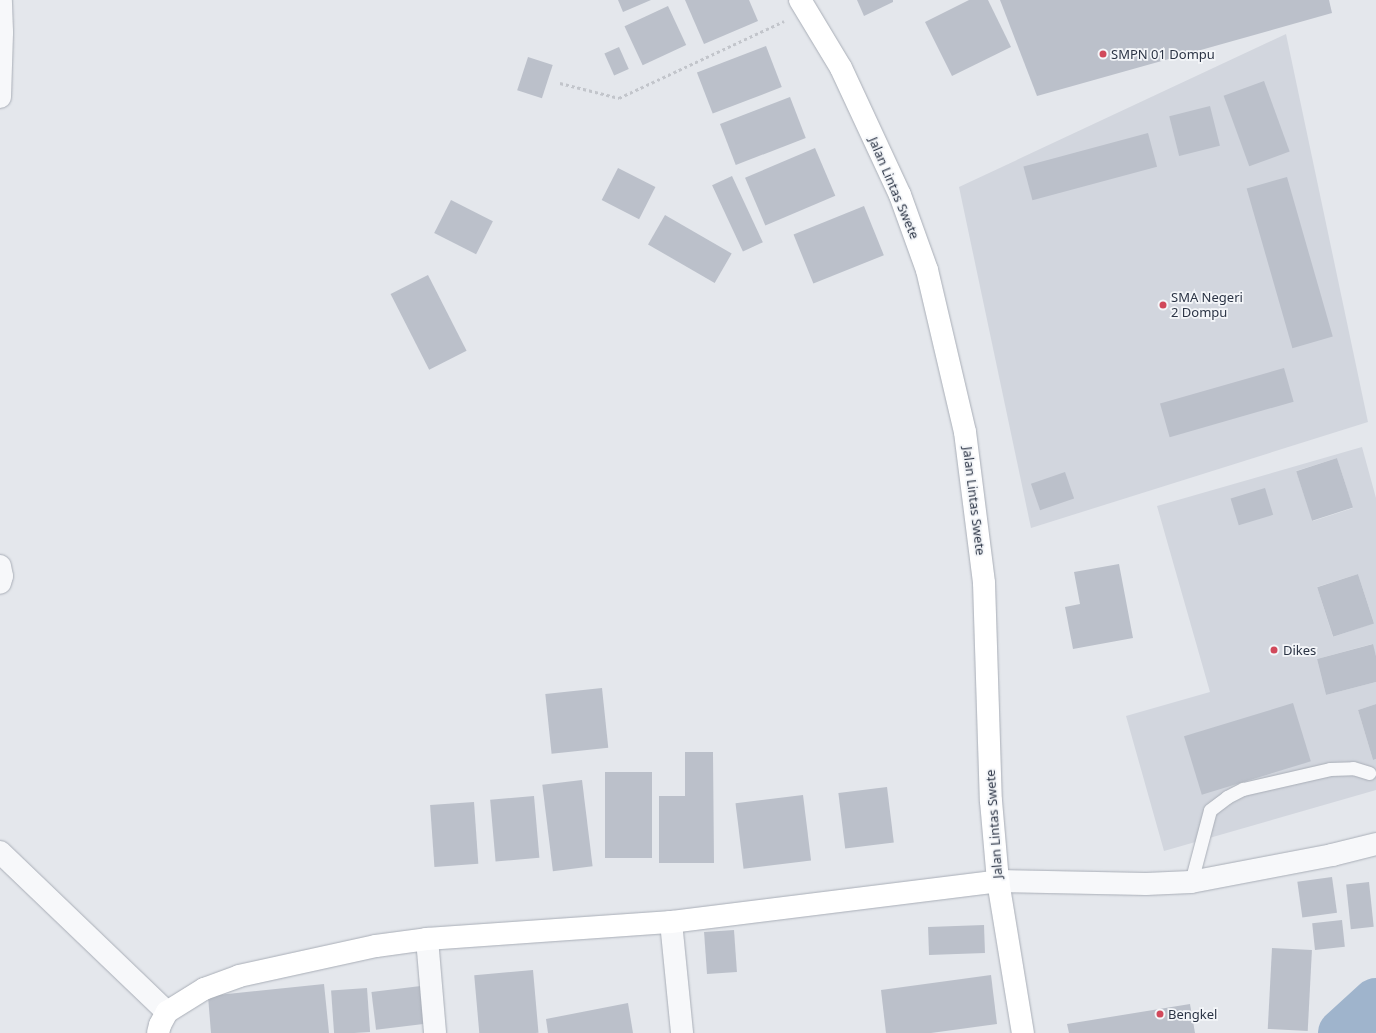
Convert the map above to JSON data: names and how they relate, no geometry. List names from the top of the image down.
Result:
{
  "streets": {
    "main road": ["Jalan Lintas Swete"]
  },
  "places": [
    "SMPN 01 Dompu",
    "SMA Negeri 2 Dompu",
    "Dikes",
    "Bengkel"
  ]
}
